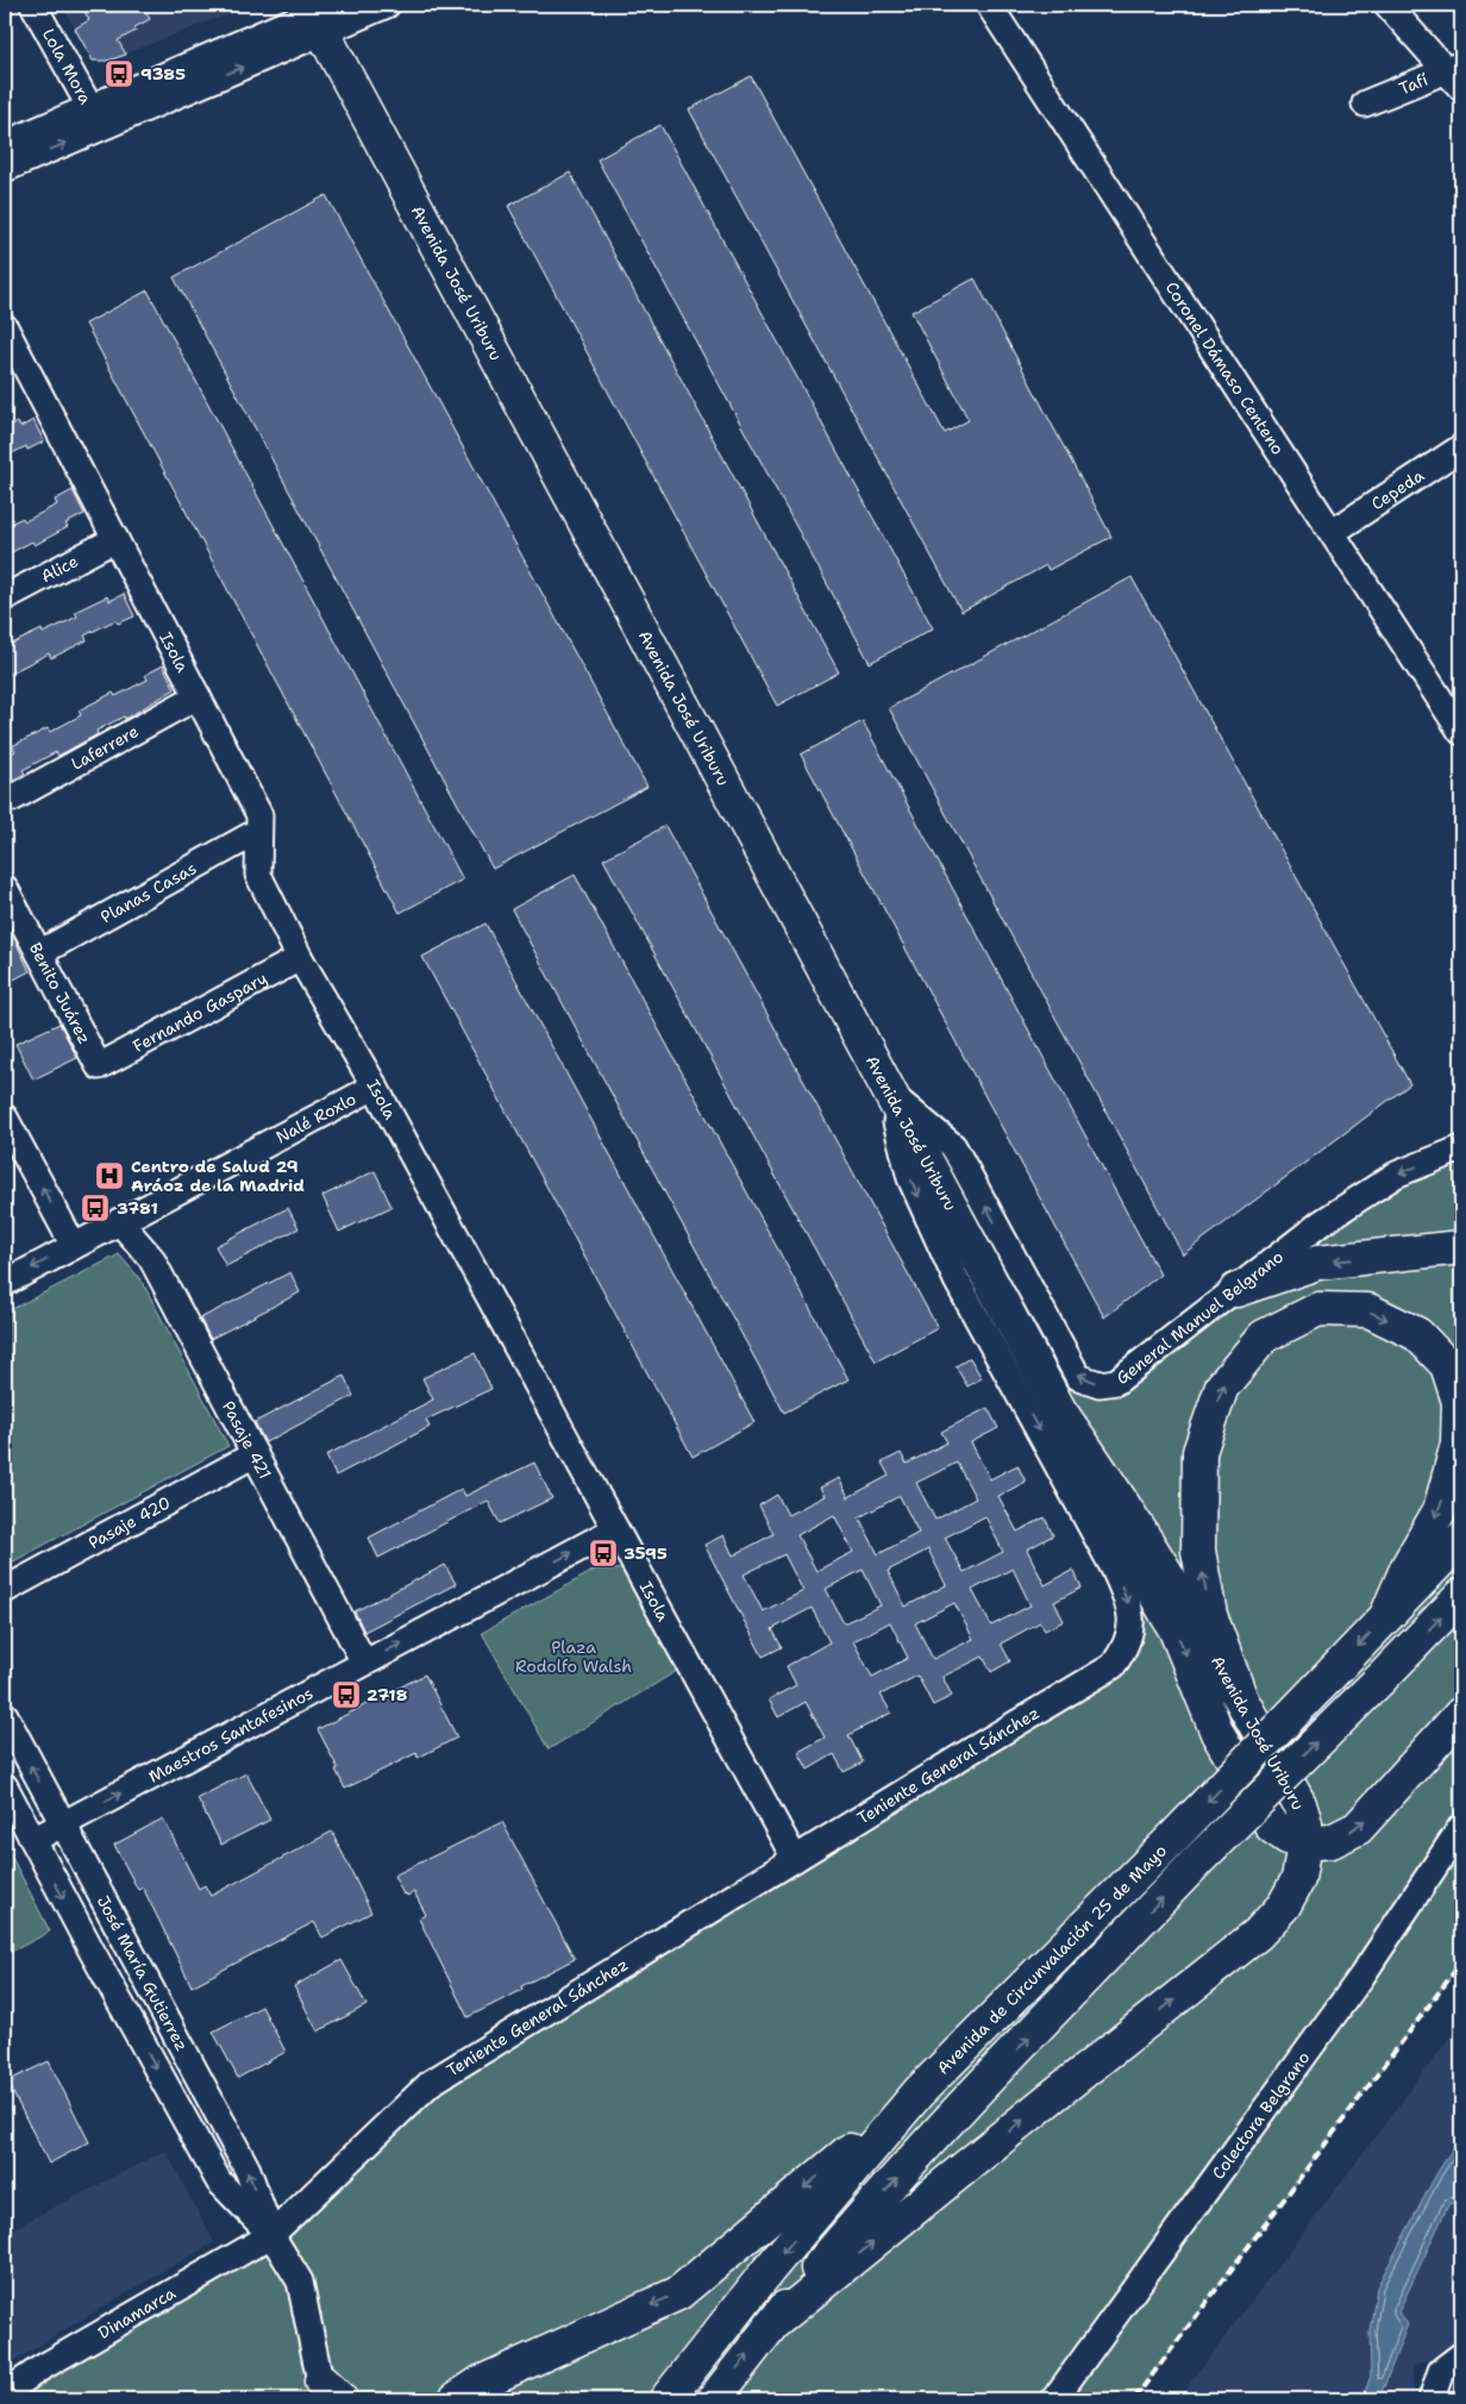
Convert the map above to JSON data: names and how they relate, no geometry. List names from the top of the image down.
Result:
{
  "streets": {
    "main road": ["Avenida José Uriburu", "Avenida de Circunvalación 25 de Mayo"],
    "street": [
      "Lola Mora",
      "Tafí",
      "Coronel Dámaso Centeno",
      "Cepeda",
      "Alice",
      "Isola",
      "Laferrere",
      "Planas Casas",
      "Benito Juárez",
      "Fernando Gaspary",
      "Nalé Roxlo",
      "General Manuel Belgrano",
      "Pasaje 421",
      "Pasaje 420",
      "Maestros Santafesinos",
      "Teniente General Sánchez",
      "José María Gutierrez",
      "Colectora Belgrano",
      "Dinamarca"
    ]
  },
  "crossings": [
    ["Avenida José Uriburu", "General Manuel Belgrano"],
    ["Avenida José Uriburu", "Teniente General Sánchez"],
    ["Coronel Dámaso Centeno", "Cepeda"],
    ["Alice", "Isola"],
    ["Isola", "Laferrere"],
    ["Isola", "Planas Casas"],
    ["Isola", "Fernando Gaspary"],
    ["Isola", "Nalé Roxlo"],
    ["Isola", "Maestros Santafesinos"],
    ["Isola", "Teniente General Sánchez"],
    ["Planas Casas", "Benito Juárez"],
    ["Benito Juárez", "Fernando Gaspary"],
    ["Nalé Roxlo", "Pasaje 421"],
    ["General Manuel Belgrano", "Teniente General Sánchez"],
    ["Pasaje 421", "Pasaje 420"],
    ["Pasaje 421", "Maestros Santafesinos"],
    ["Maestros Santafesinos", "José María Gutierrez"],
    ["Teniente General Sánchez", "José María Gutierrez"],
    ["Teniente General Sánchez", "Dinamarca"],
    ["José María Gutierrez", "Dinamarca"]
  ],
  "one_way": ["Maestros Santafesinos"],
  "parks": ["Plaza Rodolfo Walsh"],
  "places": {
    "bus stop": [
      "9385",
      "3781",
      "3595",
      "2718"
    ],
    "hospital": ["Centro de Salud 29 Aráoz de la Madrid"]
  }
}
